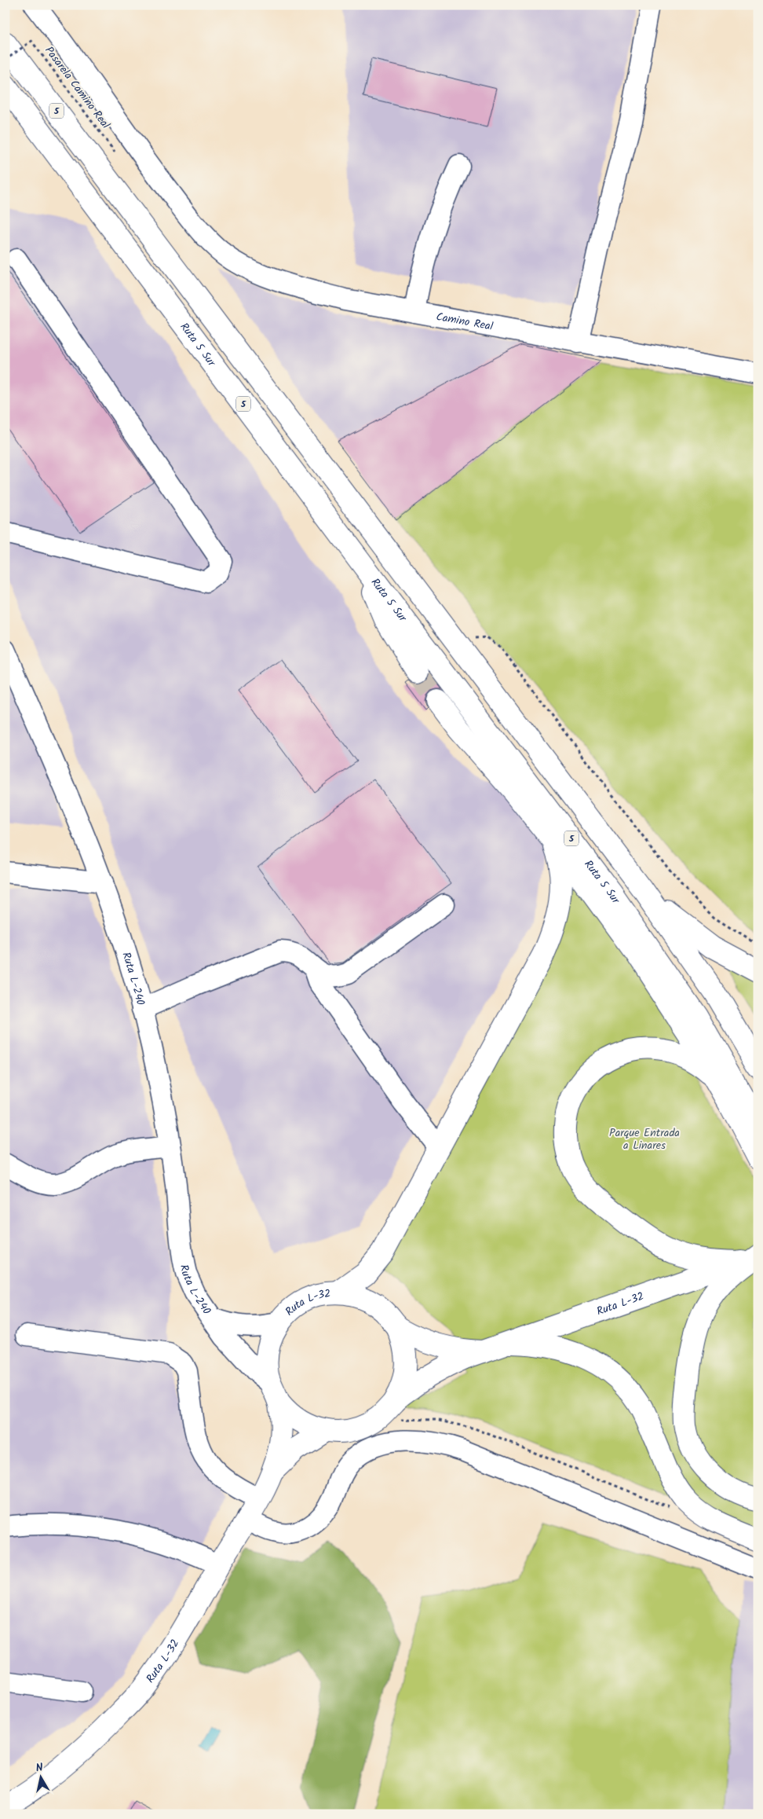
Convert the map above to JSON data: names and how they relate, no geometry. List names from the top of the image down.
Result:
{
  "streets": {
    "main road": ["5", "Ruta 5 Sur", "Ruta L-32"],
    "street": ["Camino Real", "Ruta L-240"],
    "path": ["Pasarela Camino Real"]
  },
  "crossings": [
    ["Ruta L-240", "Ruta L-32"]
  ],
  "parks": ["Parque Entrada a Linares"],
  "north": "top"
}
